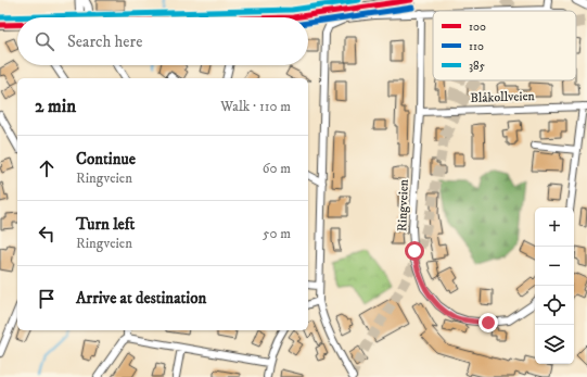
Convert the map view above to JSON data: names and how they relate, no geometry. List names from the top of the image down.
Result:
{
  "streets": {
    "street": ["Blåkollveien", "Ringveien"]
  },
  "crossings": [
    ["Blåkollveien", "Ringveien"]
  ],
  "lines": ["transit line 100", "transit line 385", "transit line 110"],
  "legend": ["100", "110", "385"],
  "page": {
    "search": "Search here",
    "heading": ["2 min", "Walk · 110 m"],
    "list": [
      ["Continue", "Ringveien", "60 m"],
      ["Turn left", "Ringveien", "50 m"],
      "Arrive at destination"
    ],
    "map_buttons": ["+", "−"]
  }
}
